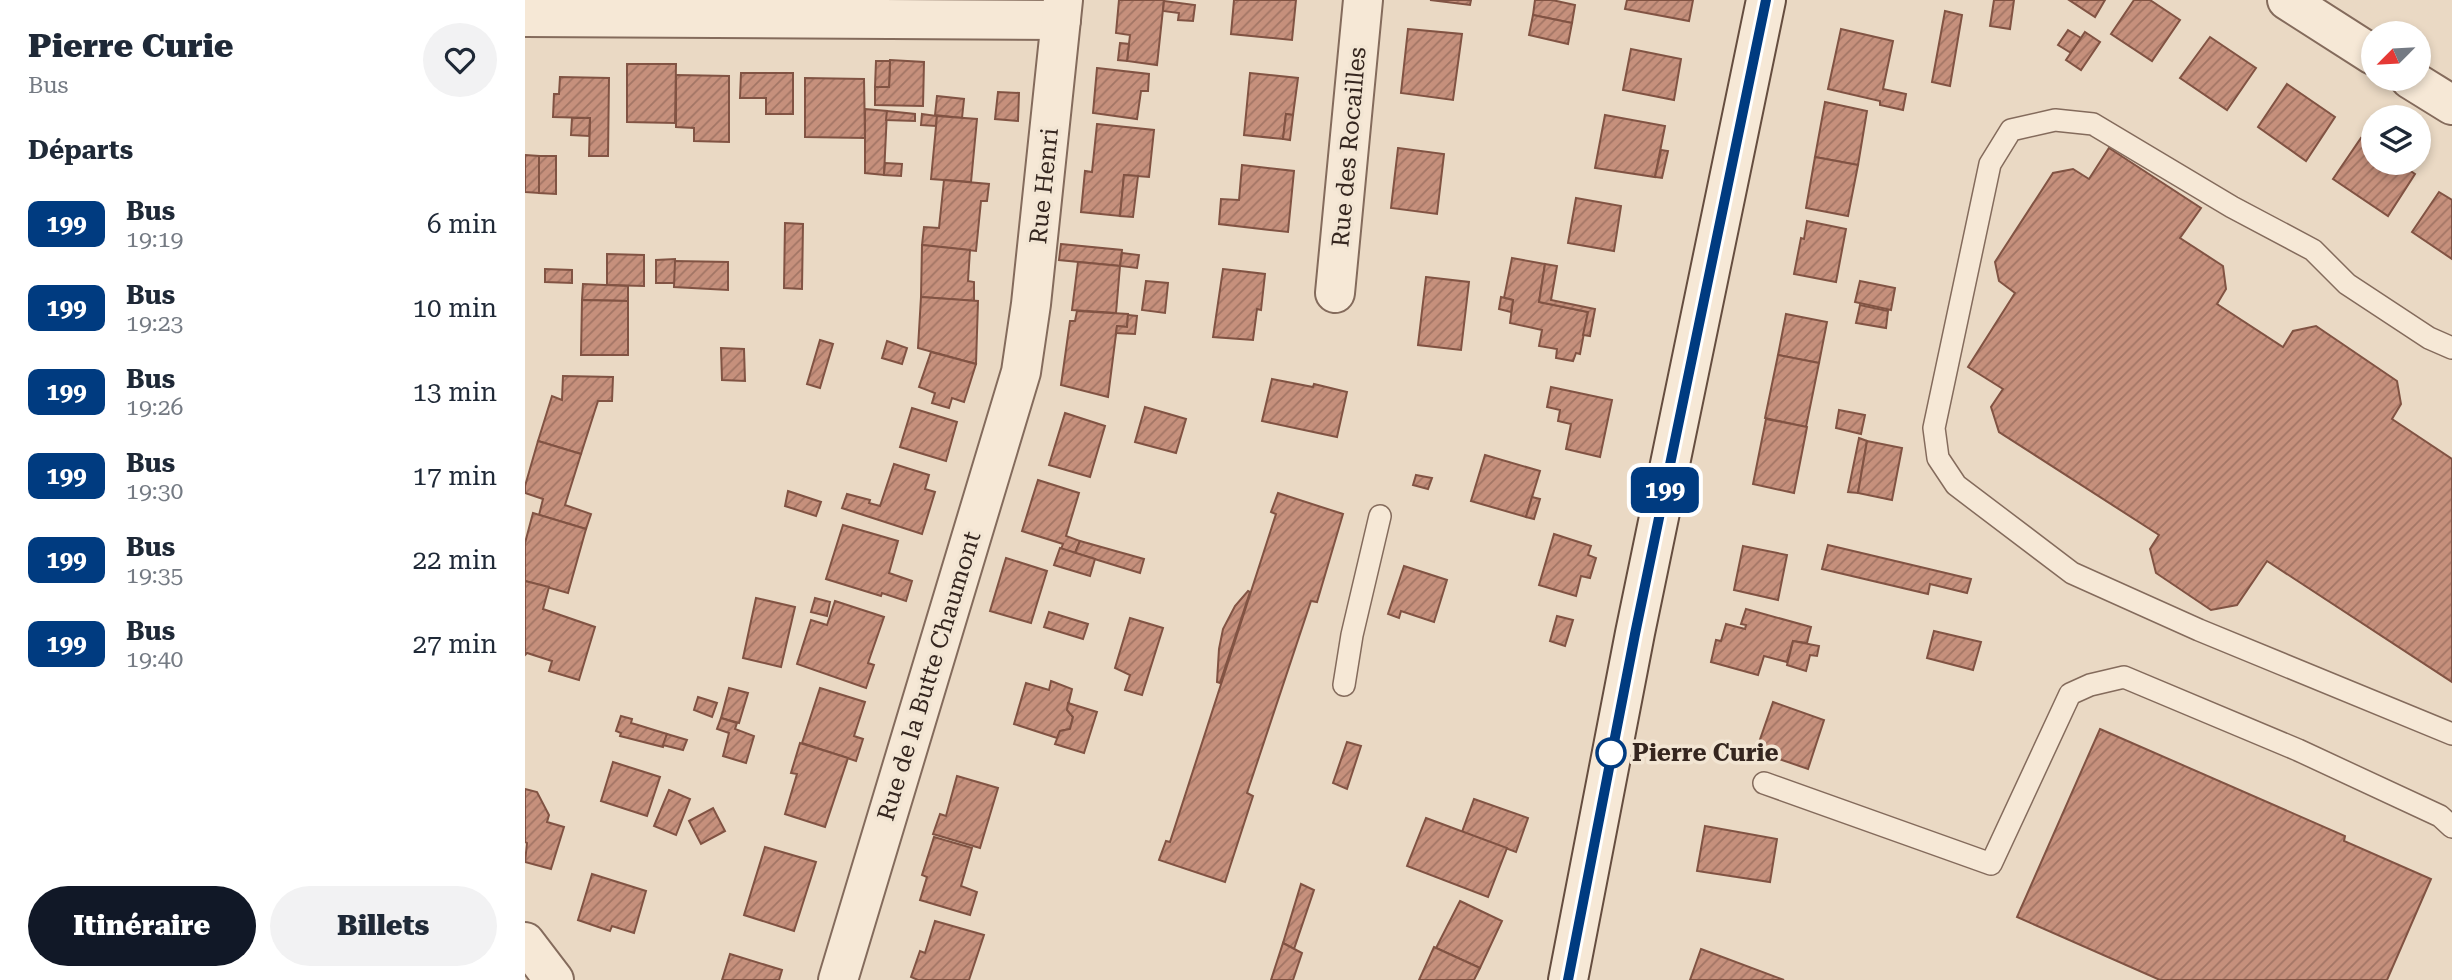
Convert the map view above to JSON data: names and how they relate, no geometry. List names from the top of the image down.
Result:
{
  "streets": {
    "street": ["Rue des Rocailles", "Rue Henri", "Rue de la Butte Chaumont"]
  },
  "crossings": [
    ["Rue Henri", "Rue de la Butte Chaumont"]
  ],
  "places": ["Pierre Curie"],
  "lines": ["bus line 199"],
  "north": "bottom left",
  "page": {
    "heading": [
      ["Pierre Curie", "Bus"],
      "Départs"
    ],
    "on_map": "199",
    "list": [
      {
        "mark": "199",
        "name": "Bus",
        "note": "19:19",
        "value": "6 min"
      },
      {
        "mark": "199",
        "name": "Bus",
        "note": "19:23",
        "value": "10 min"
      },
      {
        "mark": "199",
        "name": "Bus",
        "note": "19:26",
        "value": "13 min"
      },
      {
        "mark": "199",
        "name": "Bus",
        "note": "19:30",
        "value": "17 min"
      },
      {
        "mark": "199",
        "name": "Bus",
        "note": "19:35",
        "value": "22 min"
      },
      {
        "mark": "199",
        "name": "Bus",
        "note": "19:40",
        "value": "27 min"
      }
    ],
    "buttons": ["Itinéraire", "Billets"]
  }
}
